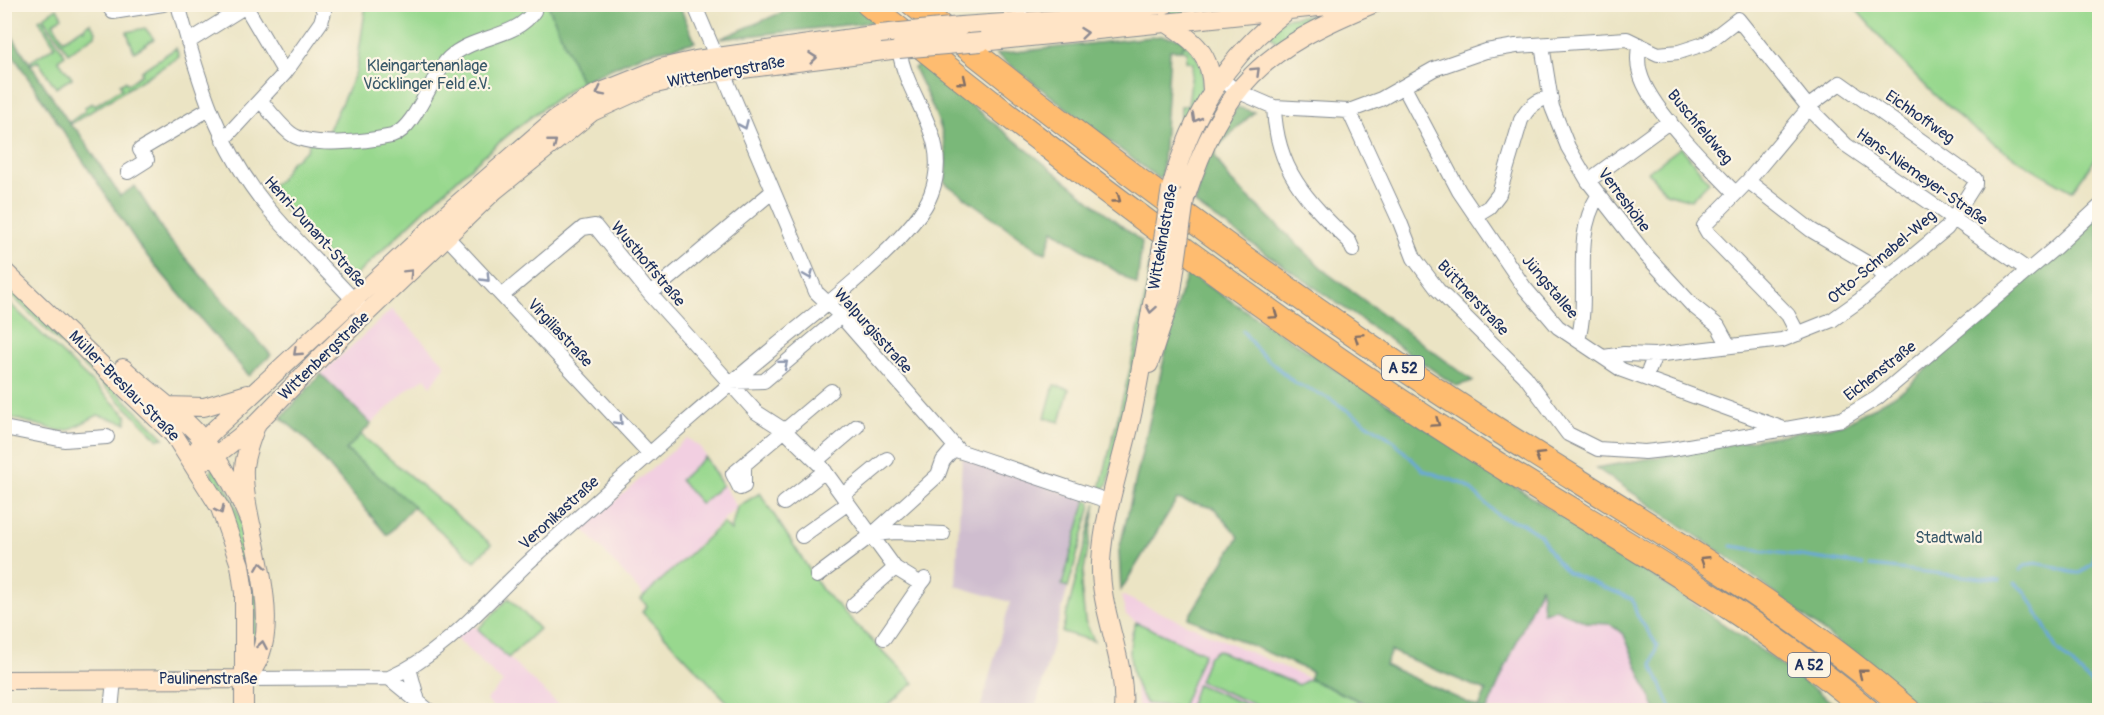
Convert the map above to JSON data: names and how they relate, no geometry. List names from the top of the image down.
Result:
{
  "streets": {
    "highway": ["A 52"],
    "main road": [
      "Wittenbergstraße",
      "Wittekindstraße",
      "Müller-Breslau-Straße",
      "Paulinenstraße"
    ],
    "street": [
      "Eichhoffweg",
      "Buschfeldweg",
      "Hans-Niemeyer-Straße",
      "Verreshöhe",
      "Henri-Dunant-Straße",
      "Otto-Schnabel-Weg",
      "Wusthoffstraße",
      "Jüngstallee",
      "Büttnerstraße",
      "Walpurgisstraße",
      "Virgiliastraße",
      "Eichenstraße",
      "Veronikastraße"
    ]
  },
  "crossings": [
    ["Wittenbergstraße", "Henri-Dunant-Straße"],
    ["Wittenbergstraße", "Wittekindstraße"],
    ["Wittenbergstraße", "Walpurgisstraße"],
    ["Wittenbergstraße", "Virgiliastraße"],
    ["Wittenbergstraße", "Müller-Breslau-Straße"],
    ["Wittenbergstraße", "Veronikastraße"],
    ["Eichhoffweg", "Hans-Niemeyer-Straße"],
    ["Eichhoffweg", "Otto-Schnabel-Weg"],
    ["Buschfeldweg", "Hans-Niemeyer-Straße"],
    ["Hans-Niemeyer-Straße", "Otto-Schnabel-Weg"],
    ["Hans-Niemeyer-Straße", "Eichenstraße"],
    ["Verreshöhe", "Otto-Schnabel-Weg"],
    ["Otto-Schnabel-Weg", "Jüngstallee"],
    ["Wusthoffstraße", "Virgiliastraße"],
    ["Wusthoffstraße", "Veronikastraße"],
    ["Jüngstallee", "Eichenstraße"],
    ["Büttnerstraße", "Eichenstraße"],
    ["Walpurgisstraße", "Veronikastraße"],
    ["Virgiliastraße", "Veronikastraße"],
    ["Müller-Breslau-Straße", "Paulinenstraße"],
    ["Veronikastraße", "Paulinenstraße"]
  ],
  "one_way": ["Walpurgisstraße", "Virgiliastraße"],
  "parks": ["Kleingartenanlage Vöcklinger Feld e.V.", "Stadtwald"]
}
